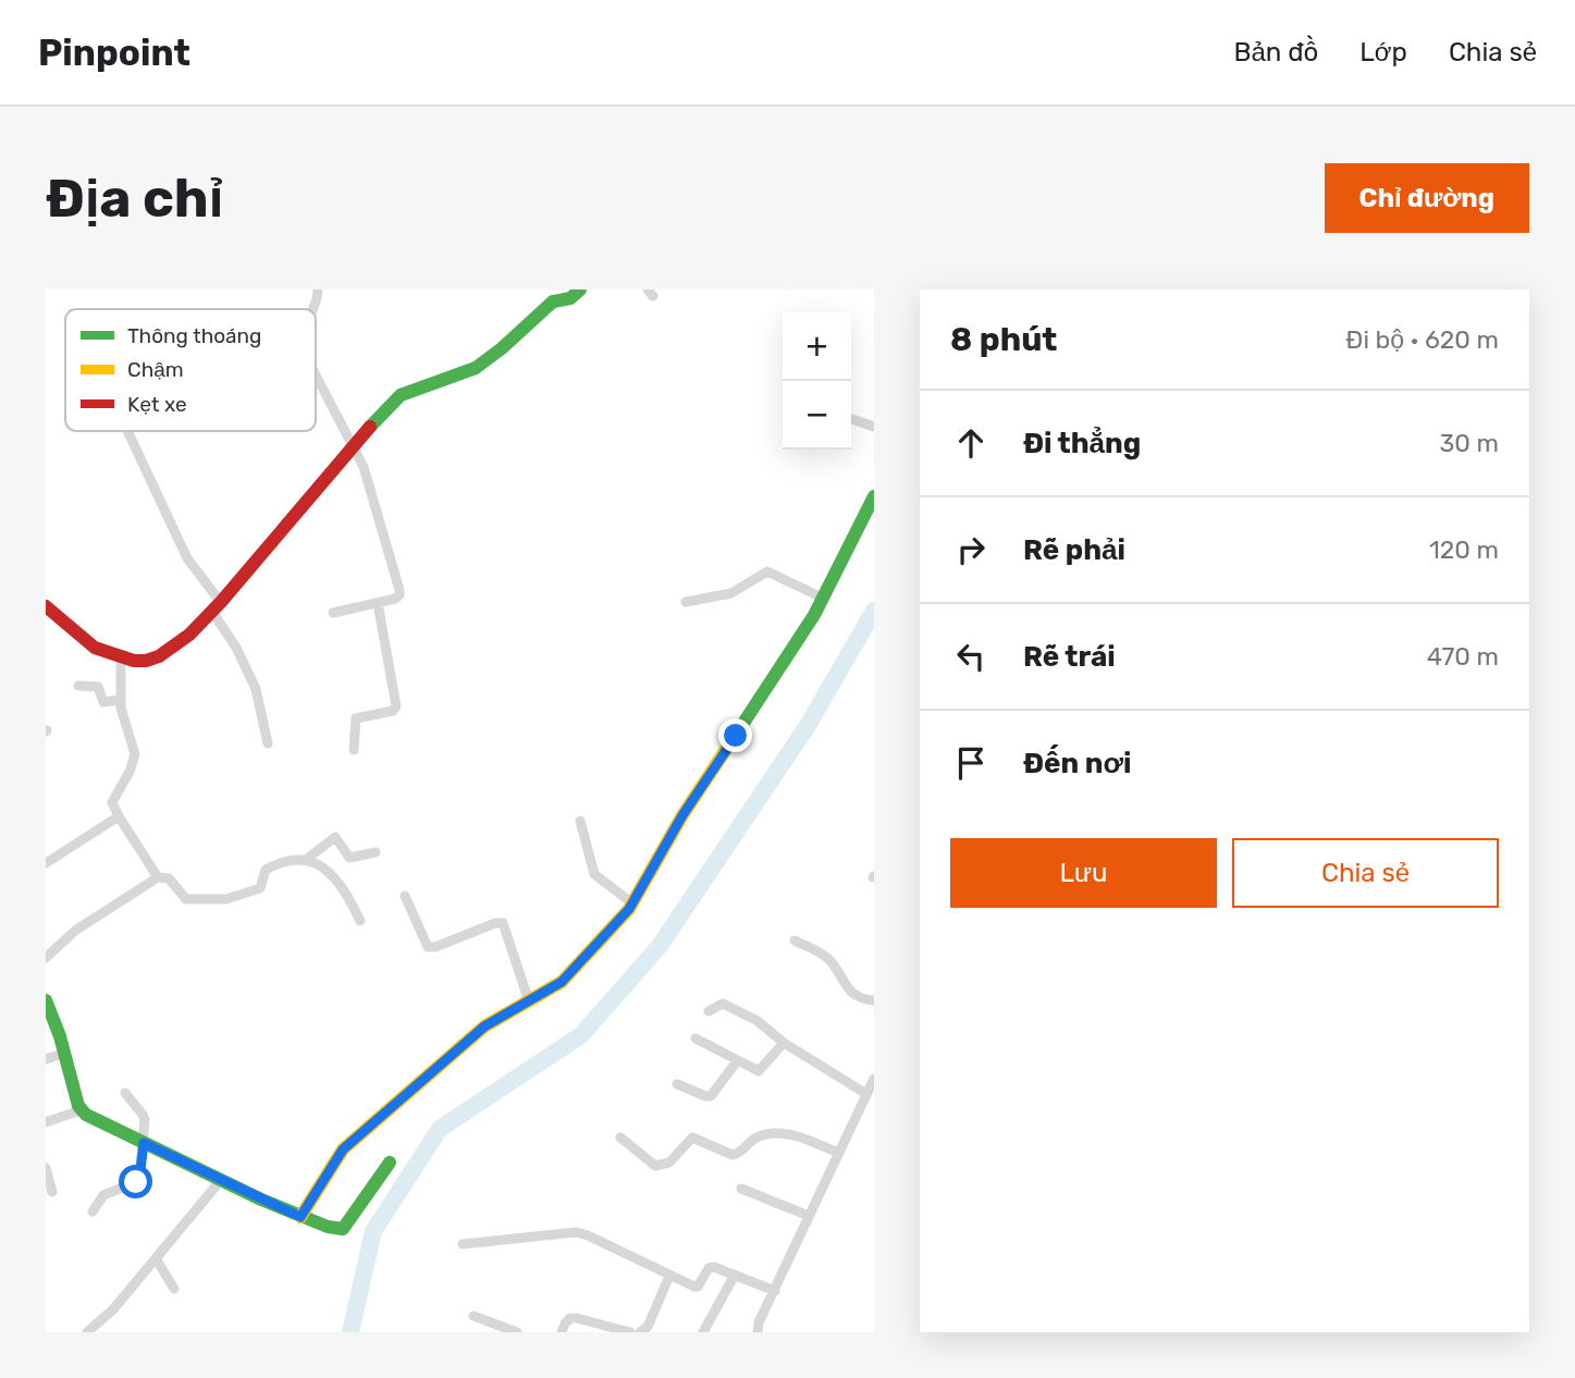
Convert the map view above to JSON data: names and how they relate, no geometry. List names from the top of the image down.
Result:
{
  "legend": ["Thông thoáng", "Chậm", "Kẹt xe"],
  "page": {
    "header": "Pinpoint",
    "nav": ["Bản đồ", "Lớp", "Chia sẻ"],
    "buttons": [
      "Chỉ đường",
      ["Lưu", "Chia sẻ"]
    ],
    "title": "Địa chỉ",
    "heading": ["8 phút", "Đi bộ · 620 m"],
    "map_buttons": ["+", "−"],
    "list": [
      ["Đi thẳng", "30 m"],
      ["Rẽ phải", "120 m"],
      ["Rẽ trái", "470 m"],
      "Đến nơi"
    ]
  }
}
